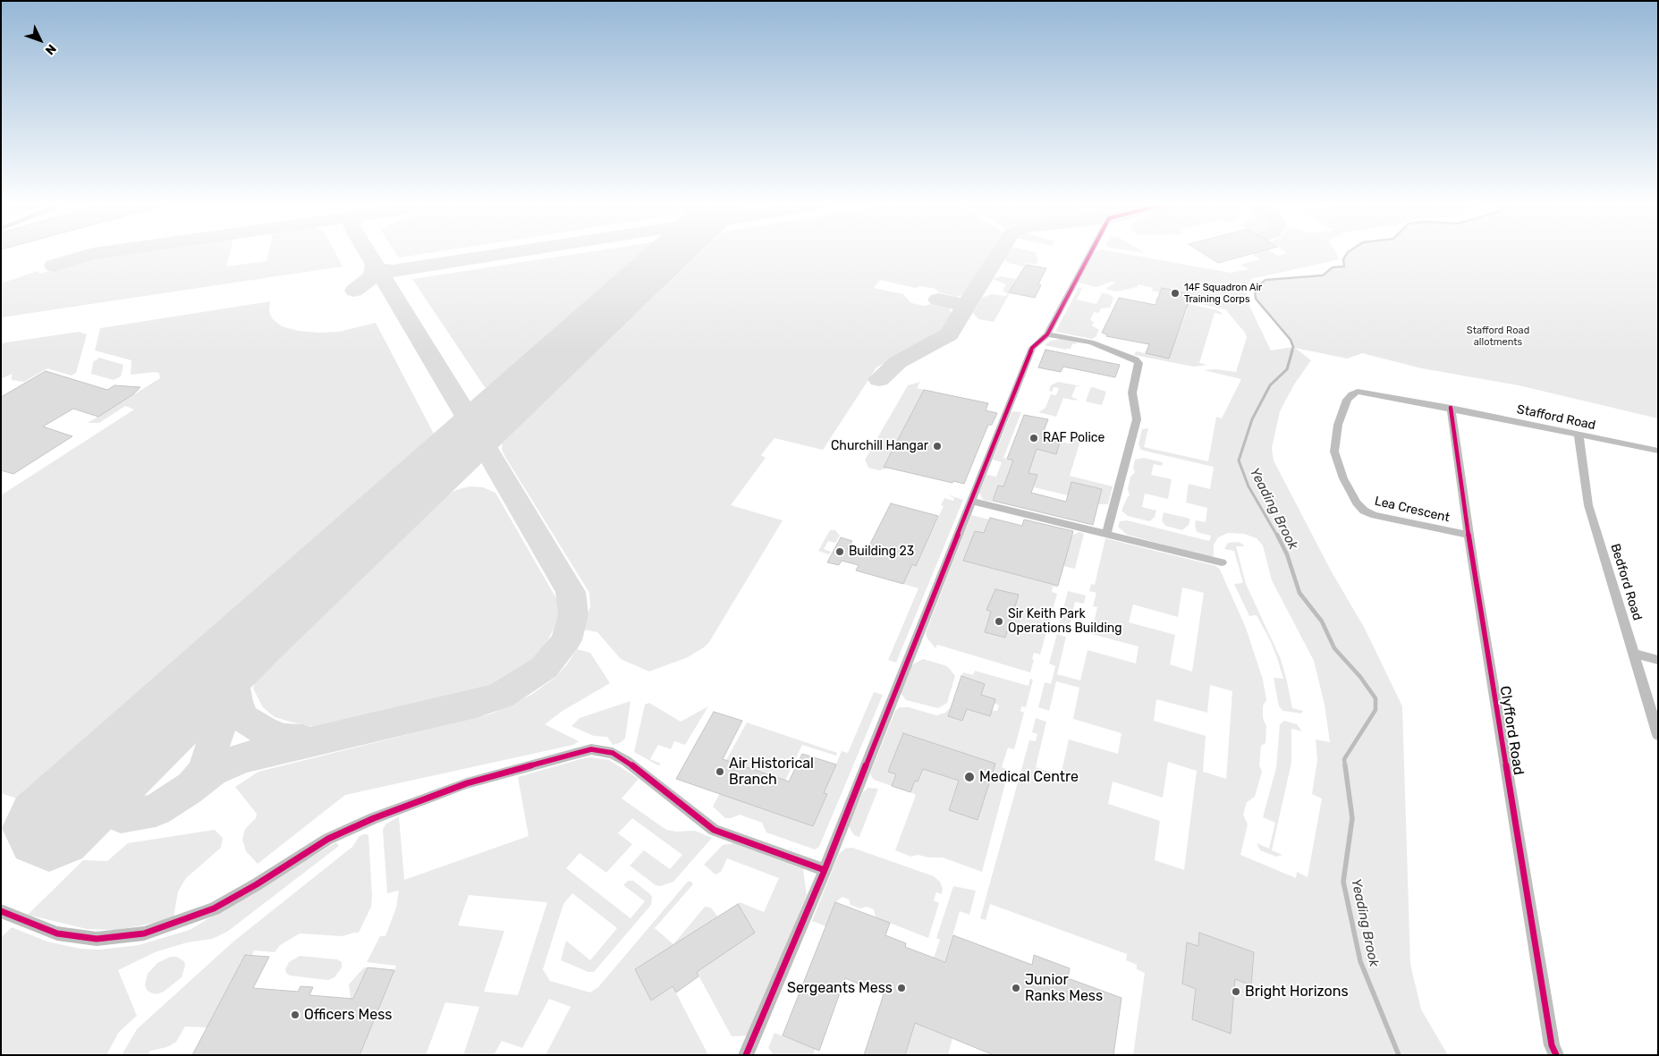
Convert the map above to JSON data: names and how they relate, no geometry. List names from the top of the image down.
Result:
{
  "streets": {
    "street": [
      "Stafford Road",
      "Lea Crescent",
      "Bedford Road",
      "Clyfford Road"
    ]
  },
  "crossings": [
    ["Stafford Road", "Lea Crescent"],
    ["Stafford Road", "Bedford Road"],
    ["Stafford Road", "Clyfford Road"],
    ["Lea Crescent", "Clyfford Road"]
  ],
  "water": ["Yeading Brook"],
  "parks": ["Stafford Road allotments"],
  "places": [
    "14F Squadron Air Training Corps",
    "RAF Police",
    "Churchill Hangar",
    "Building 23",
    "Sir Keith Park Operations Building",
    "Air Historical Branch",
    "Medical Centre",
    "Sergeants Mess",
    "Junior Ranks Mess",
    "Bright Horizons",
    "Officers Mess"
  ],
  "north": "bottom right"
}
